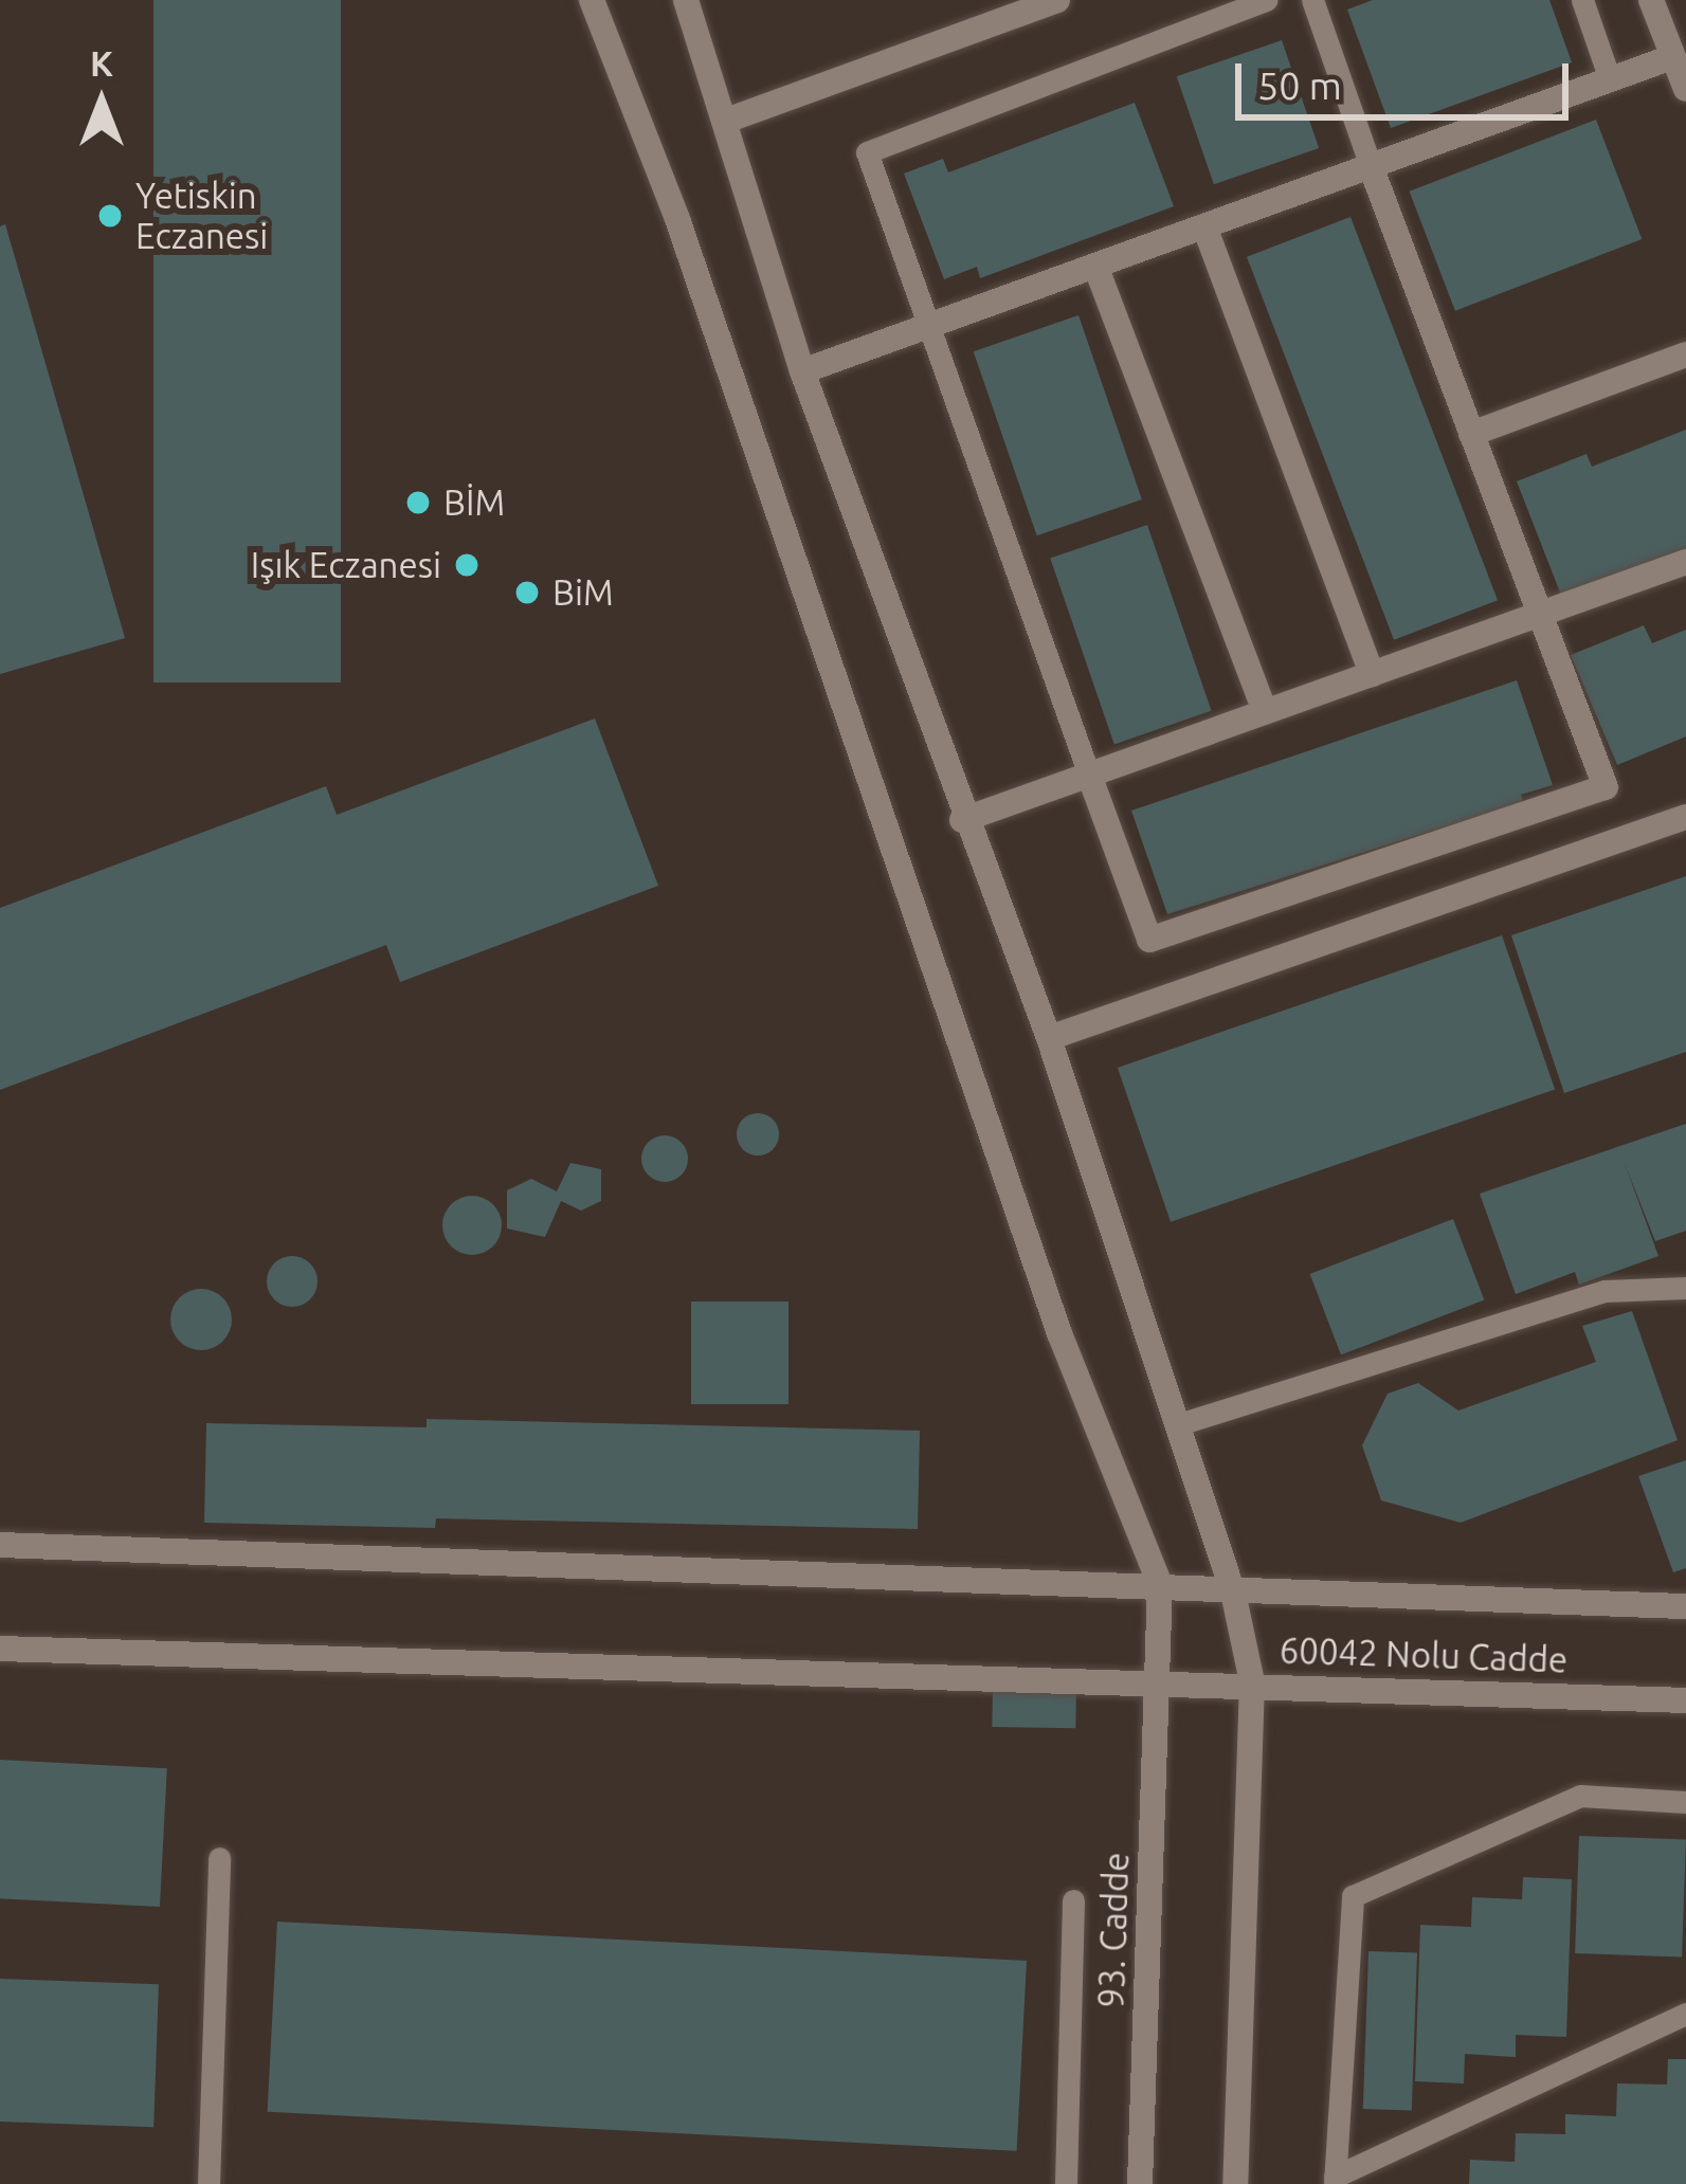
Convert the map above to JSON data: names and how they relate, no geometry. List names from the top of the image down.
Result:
{
  "streets": {
    "street": ["60042 Nolu Cadde", "93. Cadde"]
  },
  "crossings": [
    ["60042 Nolu Cadde", "93. Cadde"]
  ],
  "places": [
    "Yetiskin Eczanesi",
    "BİM",
    "Işık Eczanesi",
    "BiM"
  ],
  "scale_bar": "50 m",
  "north": "top"
}
